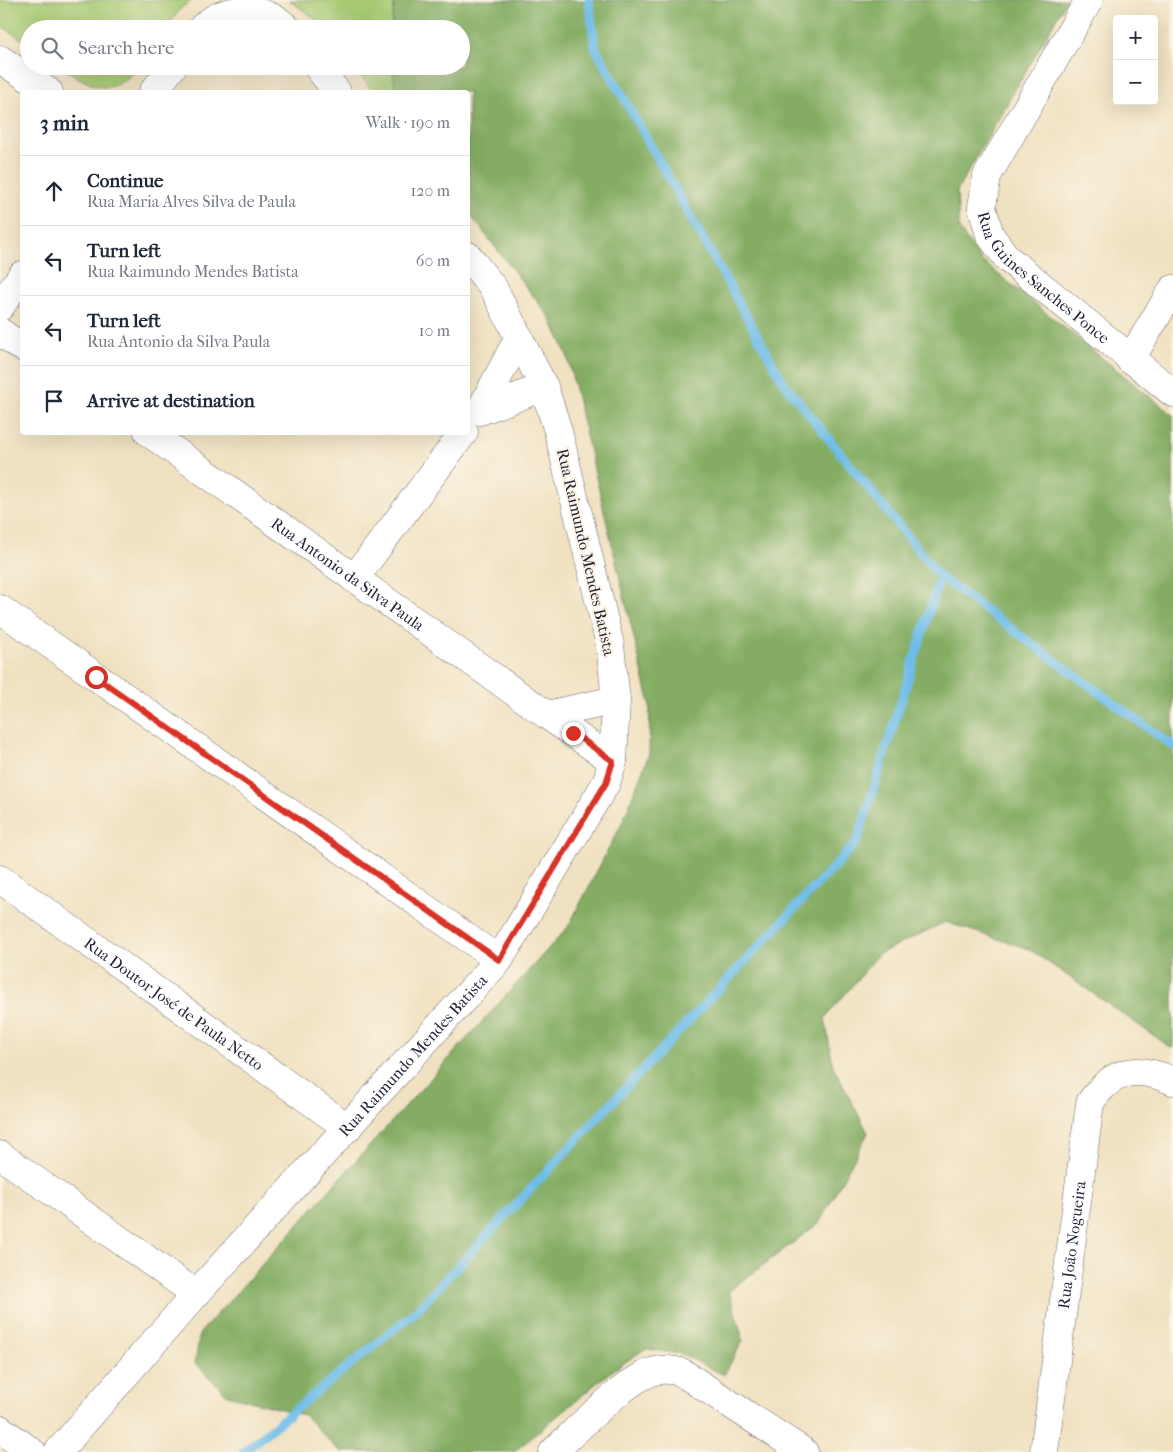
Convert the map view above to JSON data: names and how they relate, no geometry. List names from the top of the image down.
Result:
{
  "streets": {
    "street": [
      "Rua Guines Sanches Ponce",
      "Rua Raimundo Mendes Batista",
      "Rua Antonio da Silva Paula",
      "Rua Doutor José de Paula Netto",
      "Rua João Nogueira"
    ]
  },
  "crossings": [
    ["Rua Raimundo Mendes Batista", "Rua Antonio da Silva Paula"],
    ["Rua Raimundo Mendes Batista", "Rua Doutor José de Paula Netto"]
  ],
  "page": {
    "map_buttons": ["+", "−"],
    "search": "Search here",
    "heading": ["3 min", "Walk · 190 m"],
    "list": [
      ["Continue", "Rua Maria Alves Silva de Paula", "120 m"],
      ["Turn left", "Rua Raimundo Mendes Batista", "60 m"],
      ["Turn left", "Rua Antonio da Silva Paula", "10 m"],
      "Arrive at destination"
    ]
  }
}
